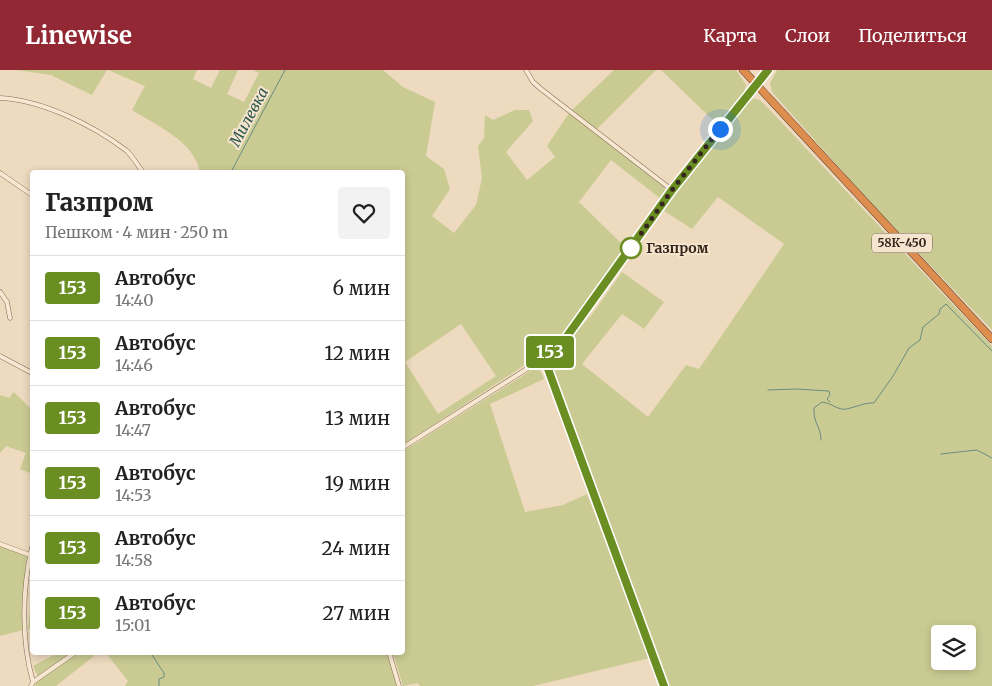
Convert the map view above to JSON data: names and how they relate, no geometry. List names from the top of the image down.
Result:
{
  "streets": {
    "highway": ["58К-450"]
  },
  "water": ["Милевка"],
  "places": ["Газпром"],
  "lines": ["bus line 153"],
  "page": {
    "header": "Linewise",
    "nav": ["Карта", "Слои", "Поделиться"],
    "on_map": "153",
    "heading": ["Газпром", "Пешком · 4 мин · 250 m"],
    "list": [
      {
        "mark": "153",
        "name": "Автобус",
        "note": "14:40",
        "value": "6 мин"
      },
      {
        "mark": "153",
        "name": "Автобус",
        "note": "14:46",
        "value": "12 мин"
      },
      {
        "mark": "153",
        "name": "Автобус",
        "note": "14:47",
        "value": "13 мин"
      },
      {
        "mark": "153",
        "name": "Автобус",
        "note": "14:53",
        "value": "19 мин"
      },
      {
        "mark": "153",
        "name": "Автобус",
        "note": "14:58",
        "value": "24 мин"
      },
      {
        "mark": "153",
        "name": "Автобус",
        "note": "15:01",
        "value": "27 мин"
      }
    ]
  }
}
